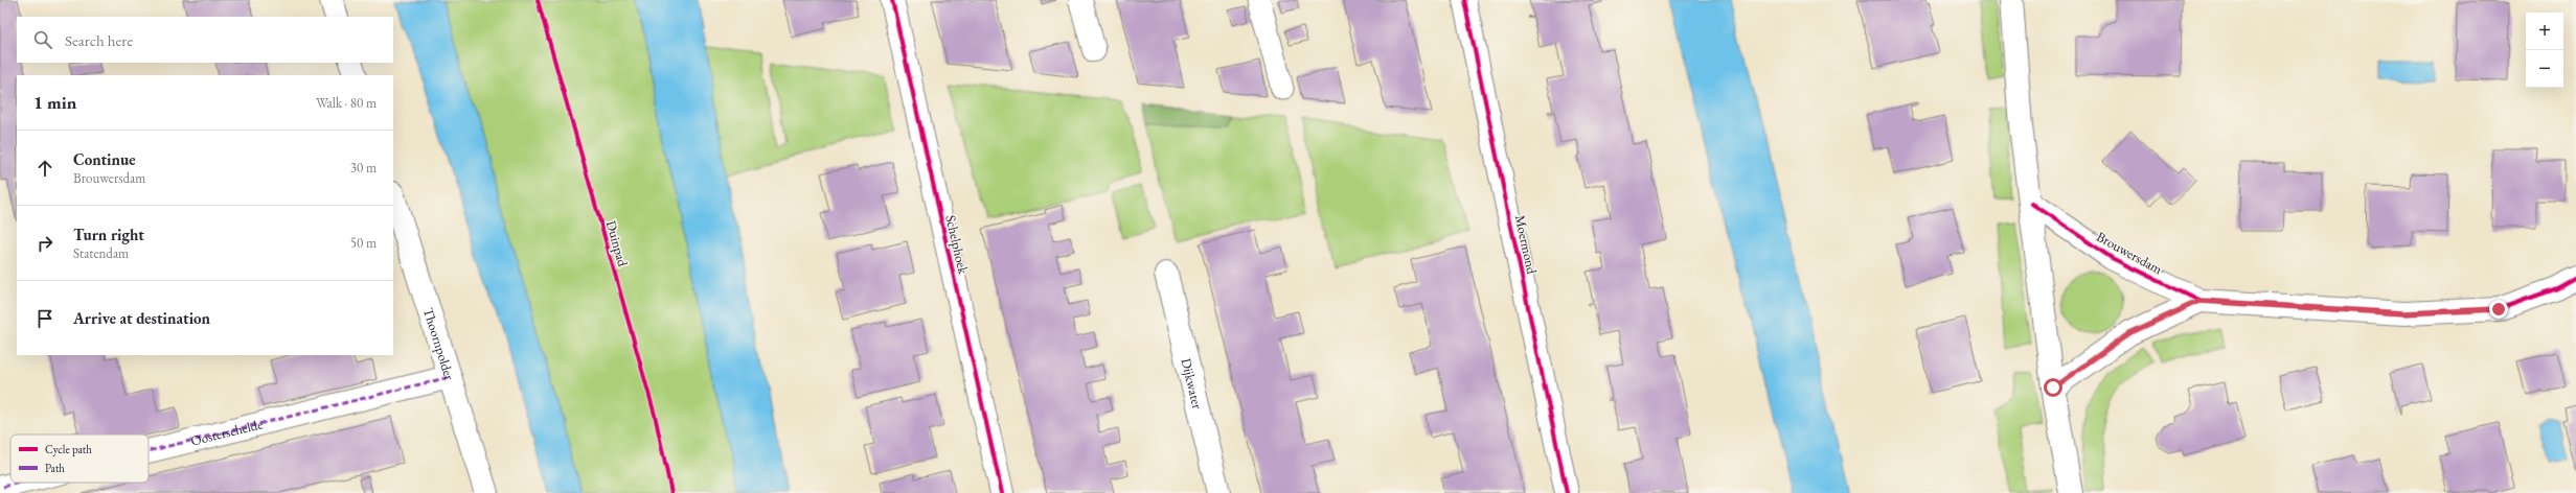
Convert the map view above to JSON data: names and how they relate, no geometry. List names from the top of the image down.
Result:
{
  "streets": {
    "street": [
      "Schelphoek",
      "Moermond",
      "Brouwersdam",
      "Thoornpolder",
      "Dijkwater",
      "Oosterschelde"
    ],
    "cycle path": ["Duinpad"]
  },
  "crossings": [
    ["Thoornpolder", "Oosterschelde"]
  ],
  "legend": ["Cycle path", "Path"],
  "page": {
    "map_buttons": ["+", "−"],
    "search": "Search here",
    "heading": ["1 min", "Walk · 80 m"],
    "list": [
      ["Continue", "Brouwersdam", "30 m"],
      ["Turn right", "Statendam", "50 m"],
      "Arrive at destination"
    ]
  }
}
